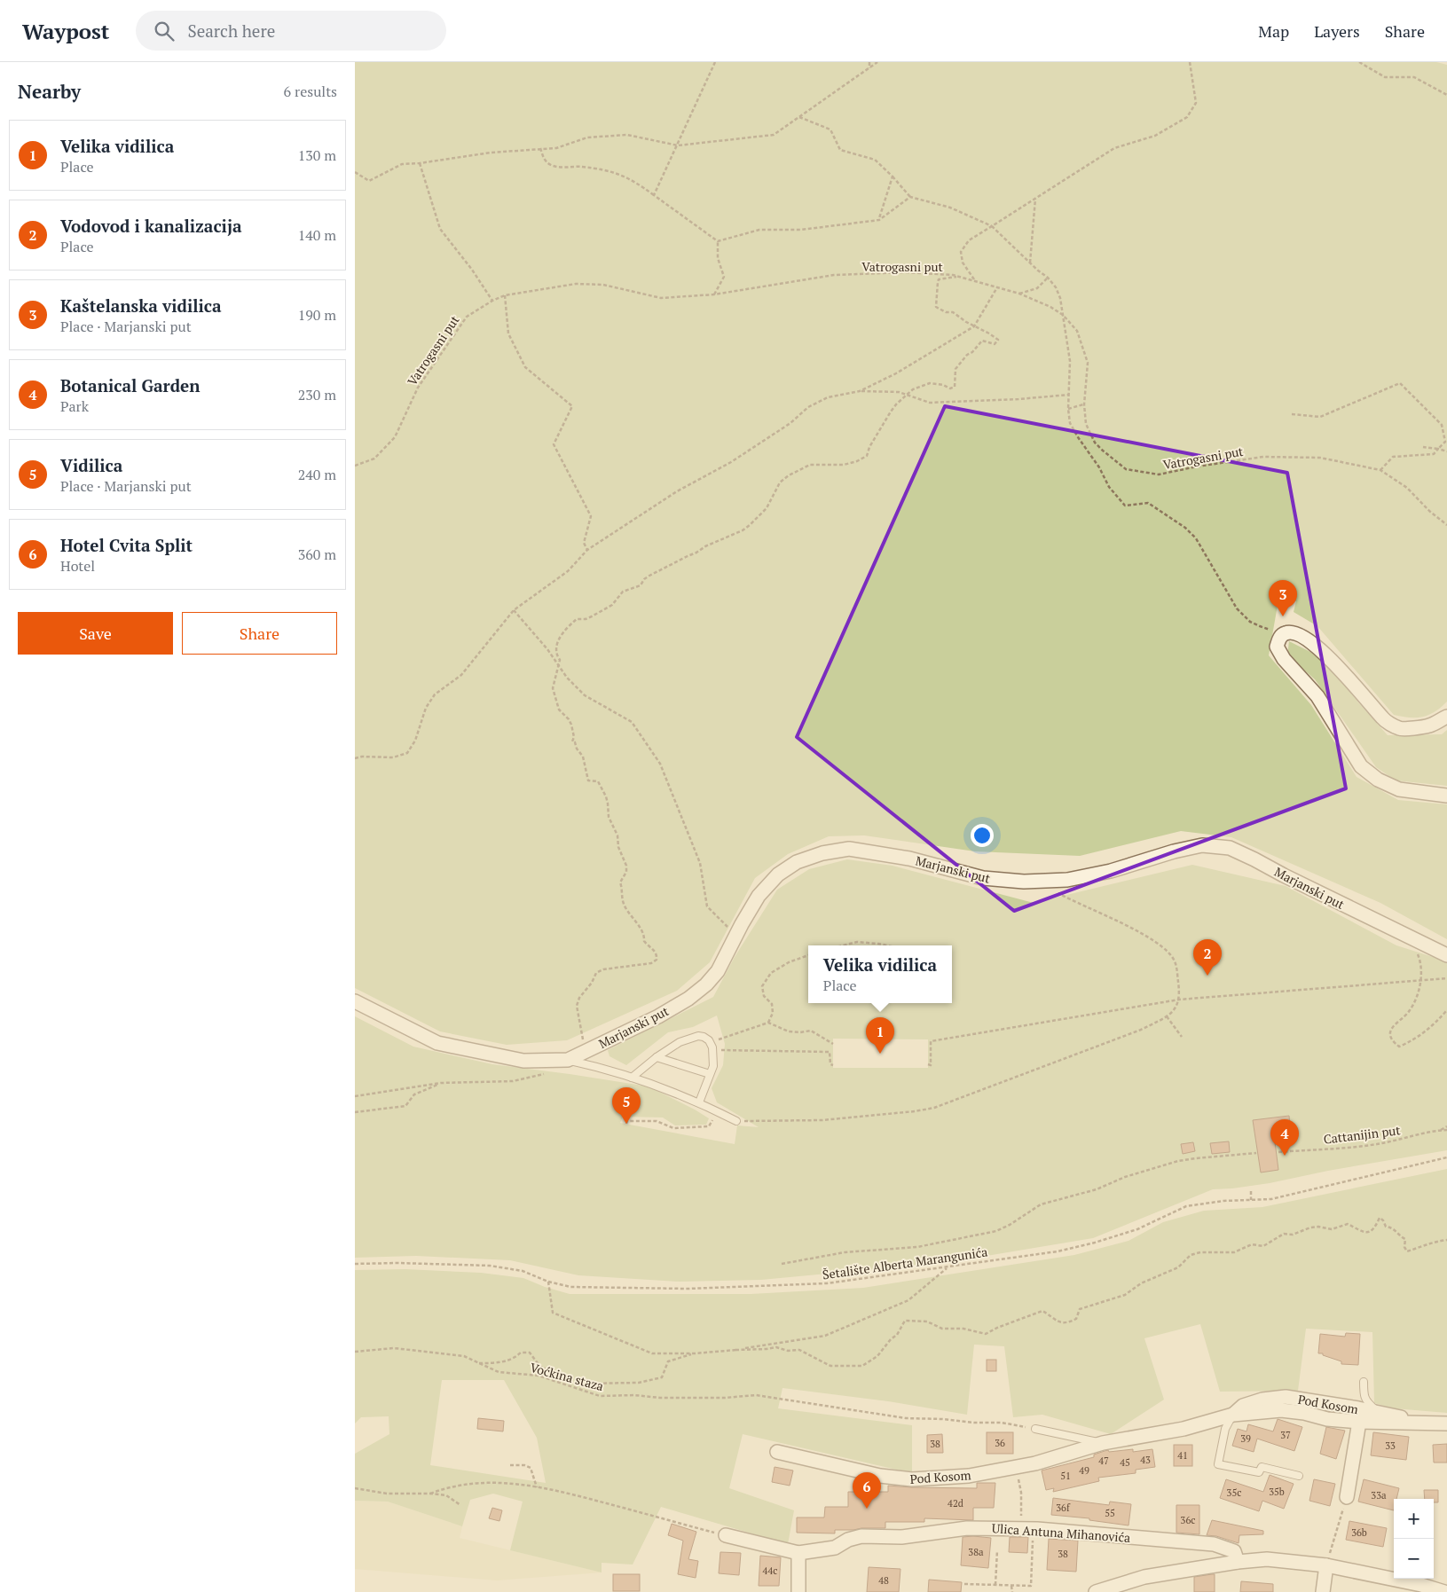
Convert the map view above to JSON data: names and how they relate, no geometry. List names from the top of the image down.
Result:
{
  "streets": {
    "street": ["Marjanski put", "Pod Kosom", "Ulica Antuna Mihanovića"],
    "path": [
      "Vatrogasni put",
      "Cattanijin put",
      "Šetalište Alberta Marangunića",
      "Voćkina staza"
    ]
  },
  "crossings": [
    ["Voćkina staza", "Pod Kosom"]
  ],
  "house_numbers": [
    "37",
    "39",
    "36",
    "38",
    "33",
    "41",
    "43",
    "47",
    "45",
    "49",
    "51",
    "35b",
    "35c",
    "33a",
    "42d",
    "36f",
    "55",
    "36c",
    "36b",
    "38a",
    "38",
    "44c",
    "48"
  ],
  "page": {
    "header": "Waypost",
    "search": "Search here",
    "nav": ["Map", "Layers", "Share"],
    "heading": ["Nearby", "6 results"],
    "list": [
      {
        "mark": "1",
        "name": "Velika vidilica",
        "note": "Place",
        "value": "130 m"
      },
      {
        "mark": "2",
        "name": "Vodovod i kanalizacija",
        "note": "Place",
        "value": "140 m"
      },
      {
        "mark": "3",
        "name": "Kaštelanska vidilica",
        "note": "Place · Marjanski put",
        "value": "190 m"
      },
      {
        "mark": "4",
        "name": "Botanical Garden",
        "note": "Park",
        "value": "230 m"
      },
      {
        "mark": "5",
        "name": "Vidilica",
        "note": "Place · Marjanski put",
        "value": "240 m"
      },
      {
        "mark": "6",
        "name": "Hotel Cvita Split",
        "note": "Hotel",
        "value": "360 m"
      }
    ],
    "pins": [
      "3",
      "2",
      "1",
      "5",
      "4",
      "6"
    ],
    "buttons": ["Save", "Share"],
    "popup": ["Velika vidilica", "Place"],
    "map_buttons": ["+", "−"]
  }
}
